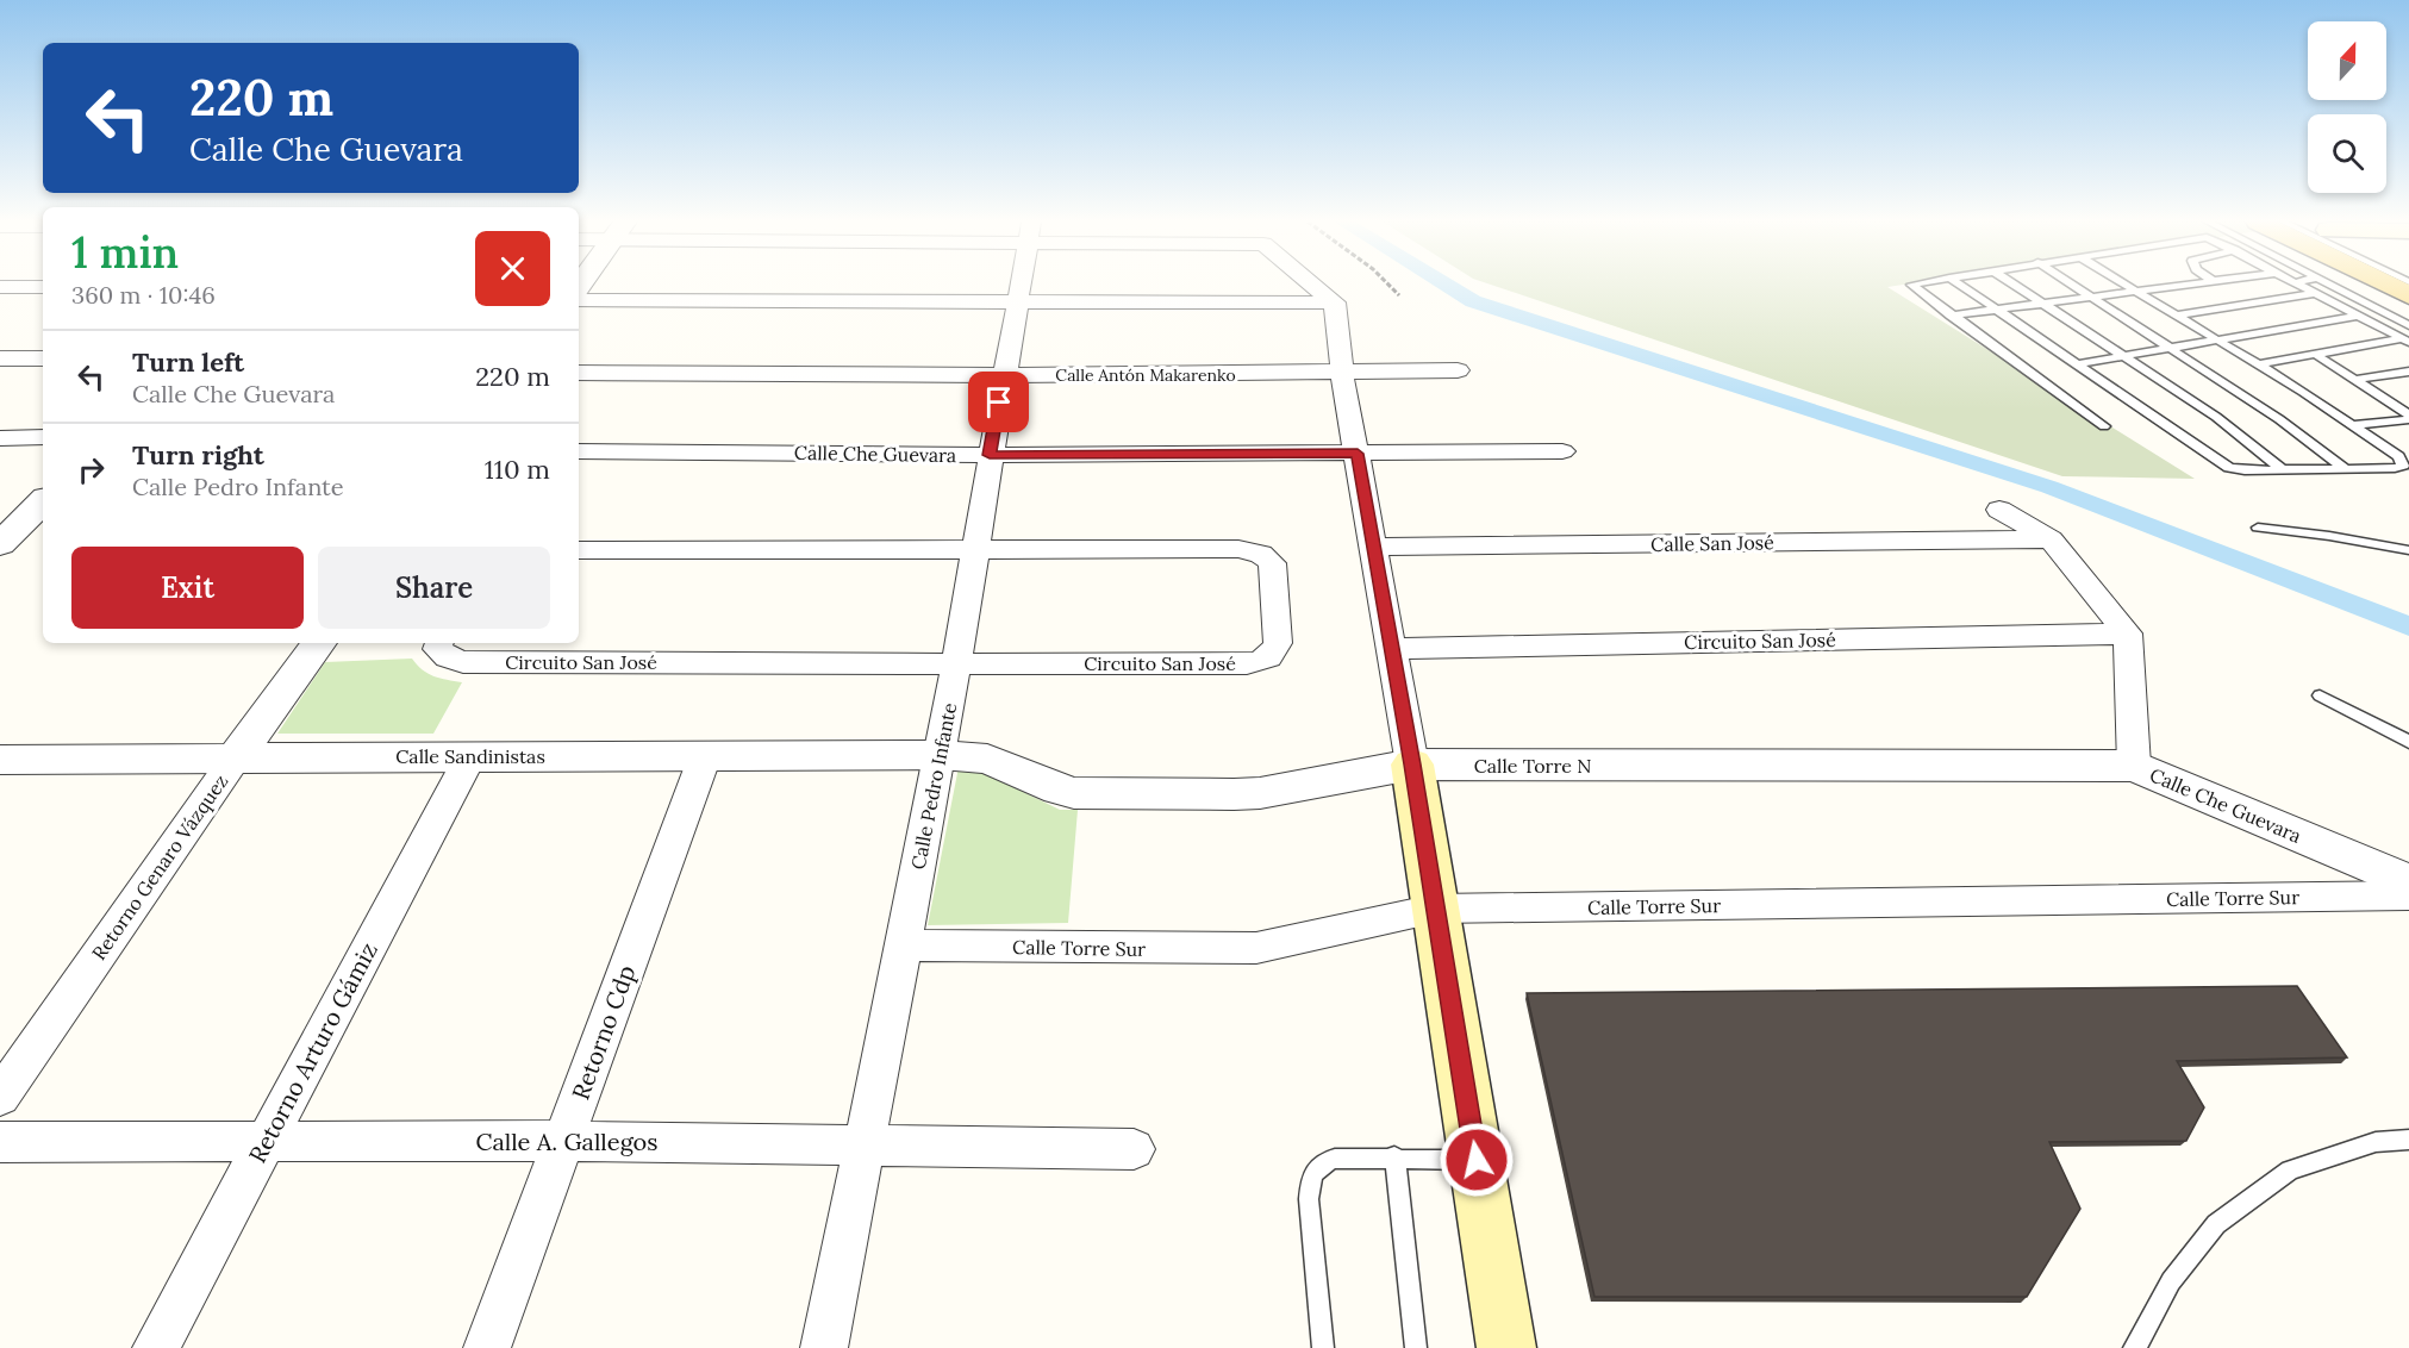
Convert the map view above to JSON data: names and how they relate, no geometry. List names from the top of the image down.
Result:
{
  "streets": {
    "street": [
      "Calle Antón Makarenko",
      "Calle Che Guevara",
      "Calle San José",
      "Circuito San José",
      "Calle Sandinistas",
      "Calle Torre N",
      "Calle Pedro Infante",
      "Retorno Genaro Vázquez",
      "Calle Torre Sur",
      "Retorno Cdp",
      "Retorno Arturo Gámiz",
      "Calle A. Gallegos"
    ]
  },
  "crossings": [
    ["Calle Antón Makarenko", "Calle Pedro Infante"],
    ["Calle Che Guevara", "Circuito San José"],
    ["Calle Che Guevara", "Calle Torre N"],
    ["Calle Che Guevara", "Calle Pedro Infante"],
    ["Circuito San José", "Calle Pedro Infante"],
    ["Calle Sandinistas", "Calle Torre N"],
    ["Calle Sandinistas", "Calle Pedro Infante"],
    ["Calle Sandinistas", "Retorno Genaro Vázquez"],
    ["Calle Sandinistas", "Retorno Cdp"],
    ["Calle Sandinistas", "Retorno Arturo Gámiz"],
    ["Calle Torre N", "Calle Pedro Infante"],
    ["Calle Pedro Infante", "Calle Torre Sur"],
    ["Calle Pedro Infante", "Calle A. Gallegos"],
    ["Retorno Cdp", "Calle A. Gallegos"],
    ["Retorno Arturo Gámiz", "Calle A. Gallegos"]
  ],
  "north": "top",
  "page": {
    "turn": ["220 m", "Calle Che Guevara"],
    "heading": ["1 min", "360 m · 10:46"],
    "list": [
      {
        "name": "Turn left",
        "note": "Calle Che Guevara",
        "value": "220 m"
      },
      {
        "name": "Turn right",
        "note": "Calle Pedro Infante",
        "value": "110 m"
      }
    ],
    "buttons": ["Exit", "Share"]
  }
}
